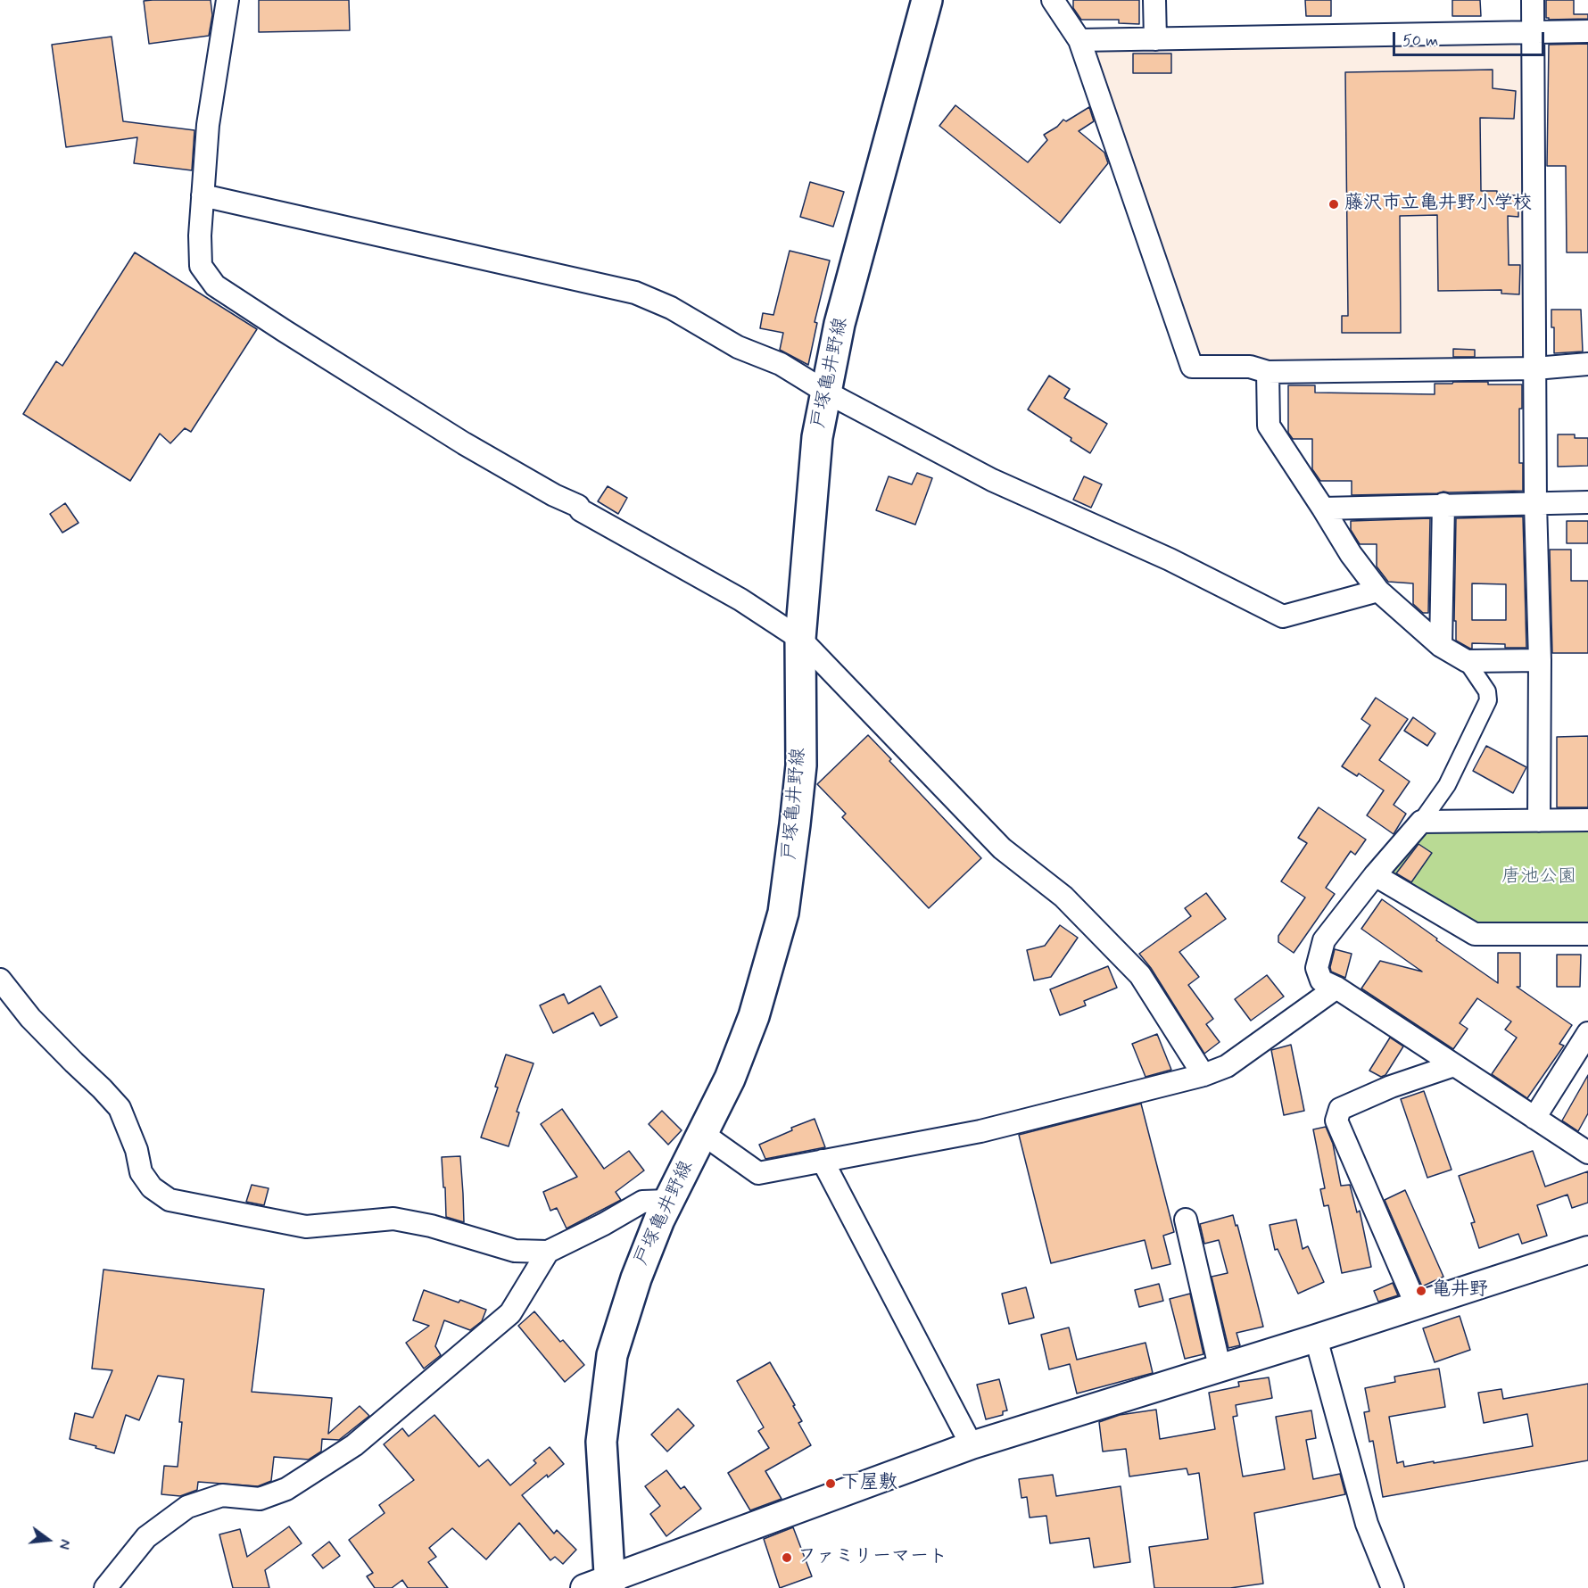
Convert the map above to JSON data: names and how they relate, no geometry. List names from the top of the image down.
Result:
{
  "streets": {
    "main road": ["戸塚亀井野線"]
  },
  "parks": ["唐池公園"],
  "places": [
    "藤沢市立亀井野小学校",
    "亀井野",
    "下屋敷",
    "ファミリーマート"
  ],
  "scale_bar": "50 m",
  "north": "right"
}
